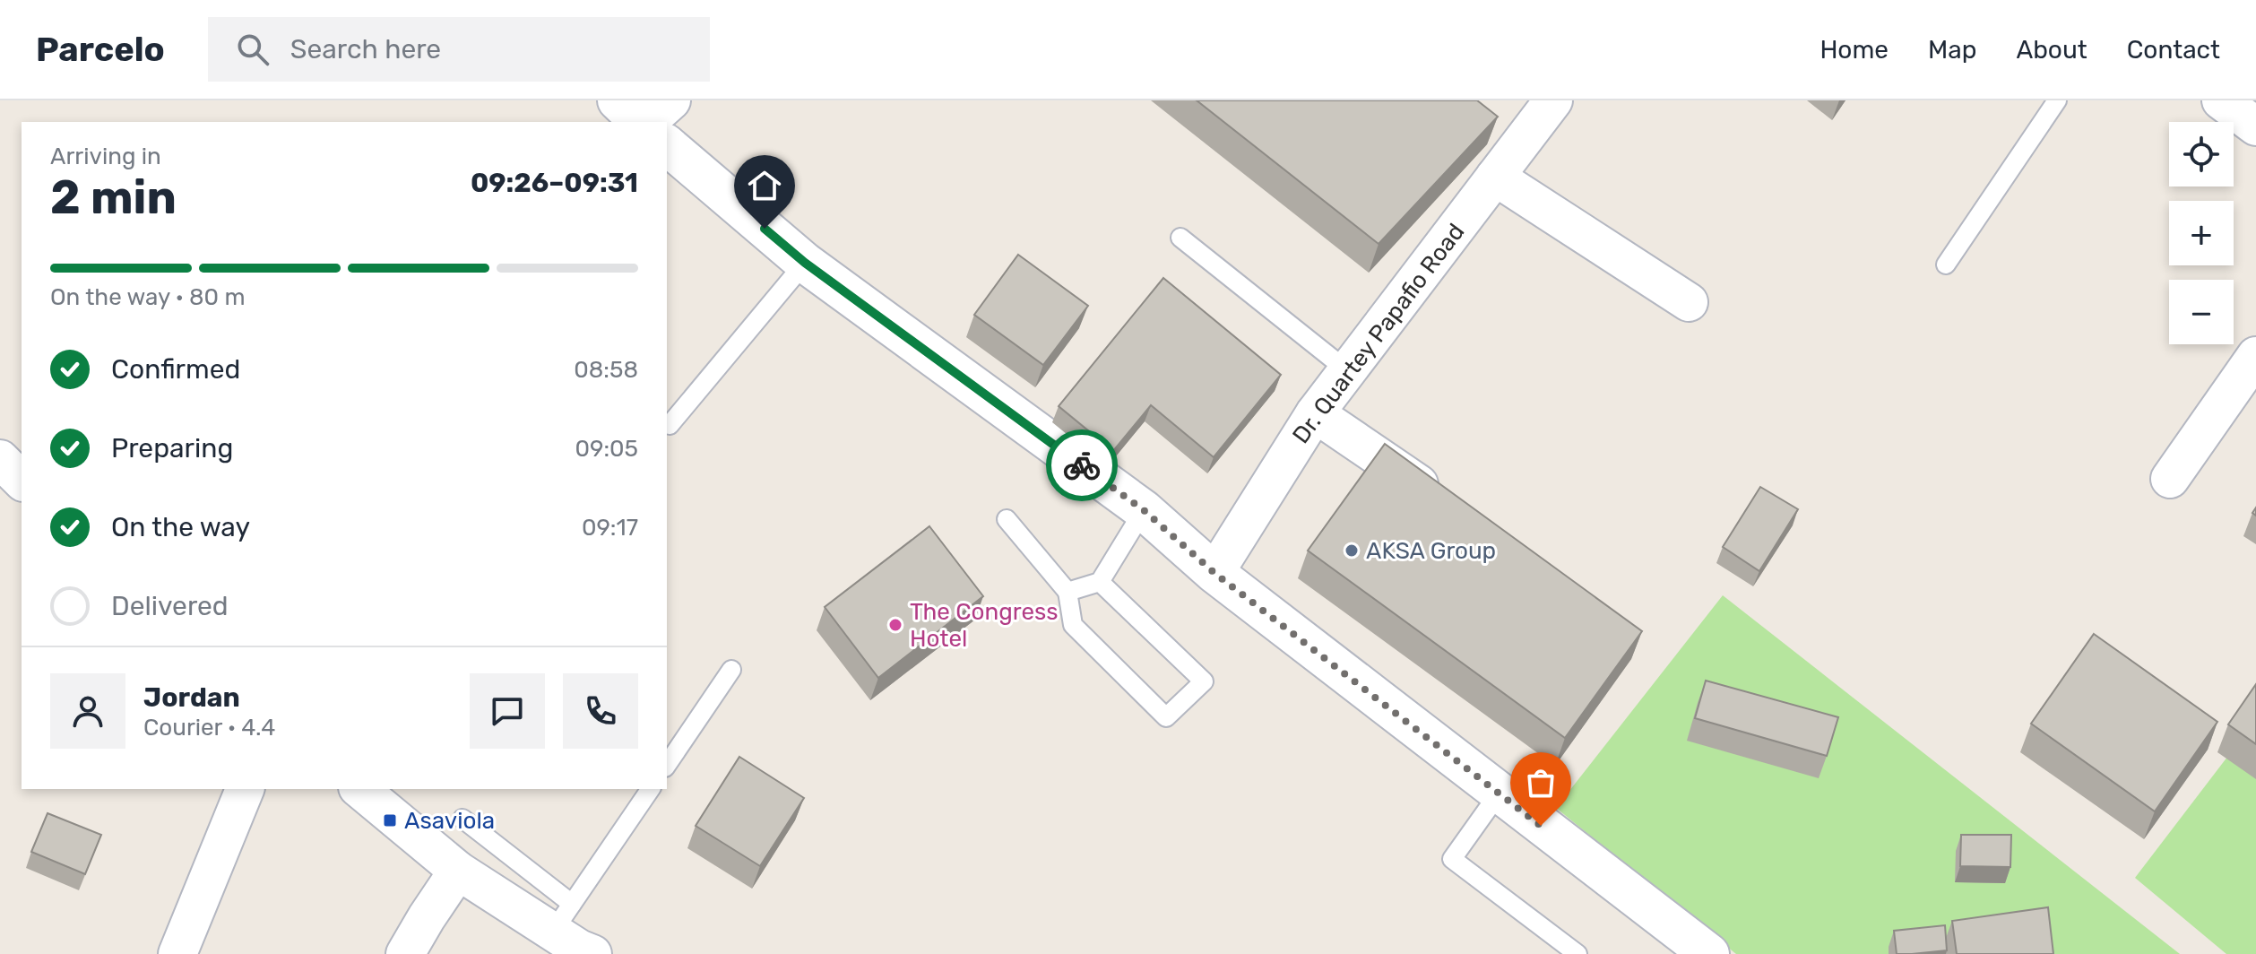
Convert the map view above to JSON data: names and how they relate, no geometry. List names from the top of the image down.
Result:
{
  "streets": {
    "street": ["Dr. Quartey Papafio Road"]
  },
  "places": {
    "other": ["AKSA Group", "The Congress Hotel"],
    "transit": ["Asaviola"]
  },
  "page": {
    "header": "Parcelo",
    "search": "Search here",
    "nav": [
      "Home",
      "Map",
      "About",
      "Contact"
    ],
    "map_buttons": ["+", "−"],
    "heading": ["2 min", "Arriving in", "09:26–09:31"],
    "panel": ["Jordan", "Courier · 4.4"],
    "bar": "On the way · 80 m",
    "list": [
      ["Confirmed", "08:58"],
      ["Preparing", "09:05"],
      ["On the way", "09:17"],
      "Delivered"
    ]
  }
}
